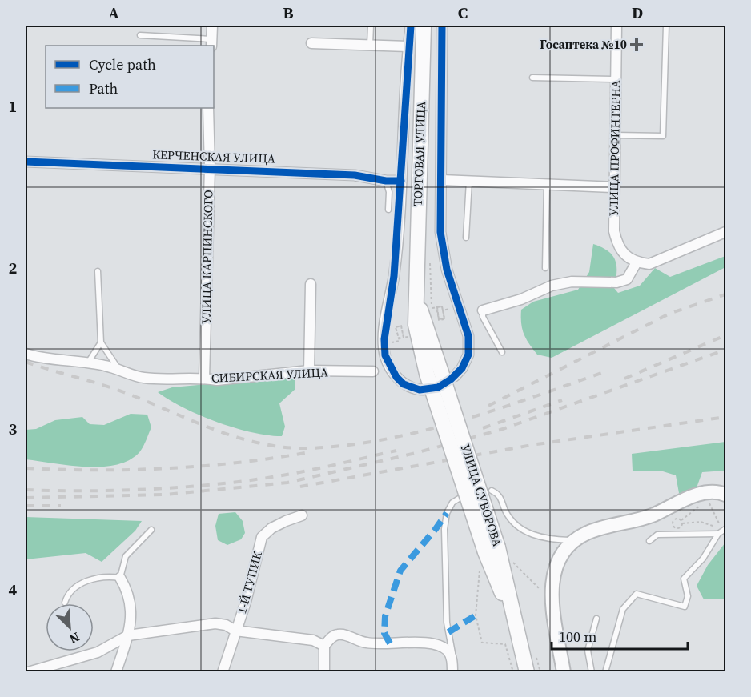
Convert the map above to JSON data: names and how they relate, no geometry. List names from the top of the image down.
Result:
{
  "streets": {
    "main road": ["ТОРГОВАЯ УЛИЦА", "УЛИЦА СУВОРОВА"],
    "street": [
      "УЛИЦА ПРОФИНТЕРНА",
      "КЕРЧЕНСКАЯ УЛИЦА",
      "УЛИЦА КАРПИНСКОГО",
      "СИБИРСКАЯ УЛИЦА",
      "1-Й ТУПИК"
    ]
  },
  "crossings": [
    ["ТОРГОВАЯ УЛИЦА", "УЛИЦА СУВОРОВА"],
    ["КЕРЧЕНСКАЯ УЛИЦА", "УЛИЦА КАРПИНСКОГО"],
    ["УЛИЦА КАРПИНСКОГО", "СИБИРСКАЯ УЛИЦА"]
  ],
  "places": {
    "health": ["Госаптека №10"]
  },
  "legend": ["Cycle path", "Path"],
  "scale_bar": "100 m",
  "north": "bottom right",
  "grid": {
    "columns": [
      "A",
      "B",
      "C",
      "D"
    ],
    "rows": [
      "1",
      "2",
      "3",
      "4"
    ]
  }
}
